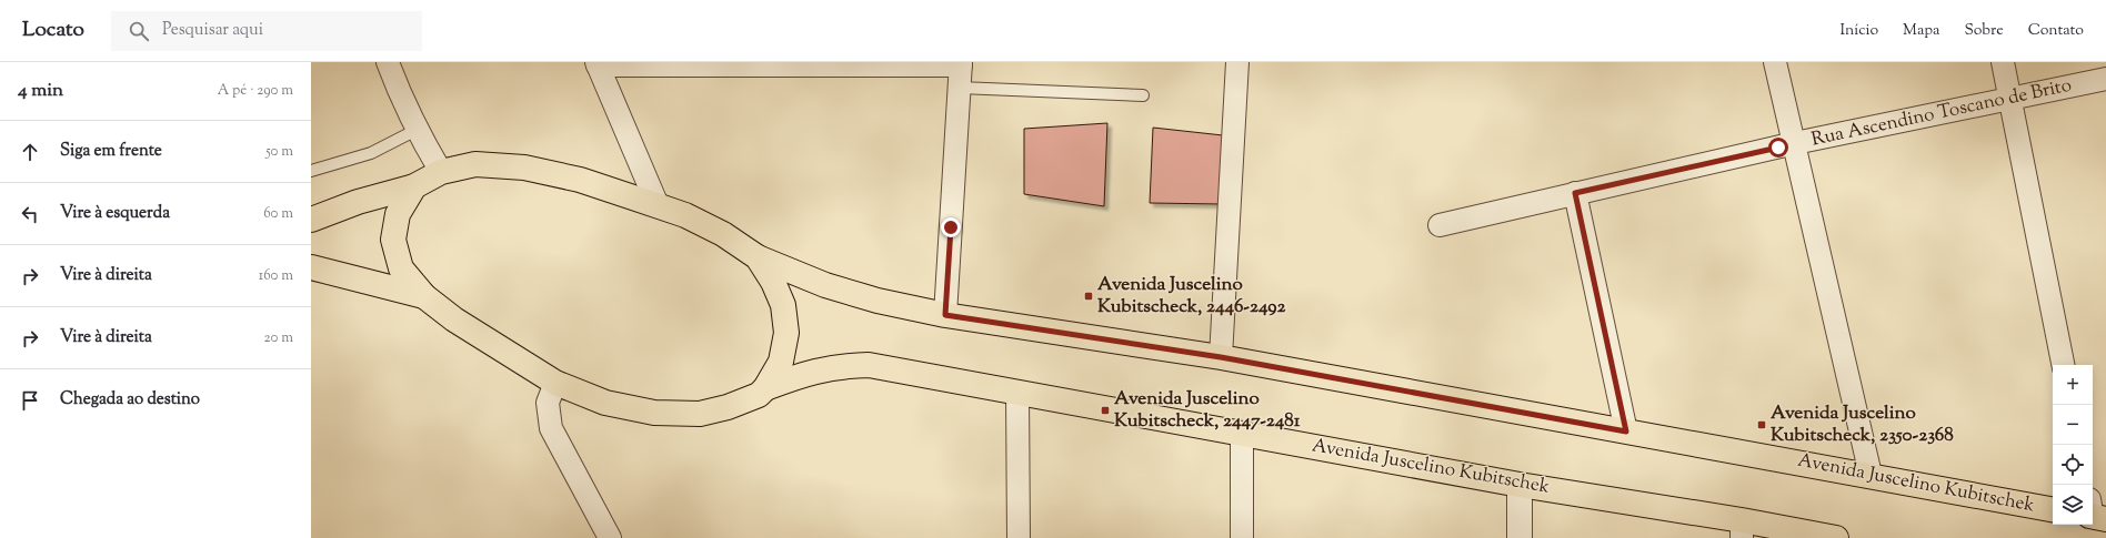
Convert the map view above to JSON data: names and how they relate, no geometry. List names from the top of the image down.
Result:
{
  "streets": {
    "main road": ["Avenida Juscelino Kubitschek"],
    "street": ["Rua Ascendino Toscano de Brito"]
  },
  "places": {
    "transit": ["Avenida Juscelino Kubitscheck, 2446-2492", "Avenida Juscelino Kubitscheck, 2447-2481", "Avenida Juscelino Kubitscheck, 2350-2368"]
  },
  "page": {
    "header": "Locato",
    "search": "Pesquisar aqui",
    "nav": [
      "Início",
      "Mapa",
      "Sobre",
      "Contato"
    ],
    "heading": ["4 min", "A pé · 290 m"],
    "list": [
      ["Siga em frente", "50 m"],
      ["Vire à esquerda", "60 m"],
      ["Vire à direita", "160 m"],
      ["Vire à direita", "20 m"],
      "Chegada ao destino"
    ],
    "map_buttons": ["+", "−"]
  }
}
